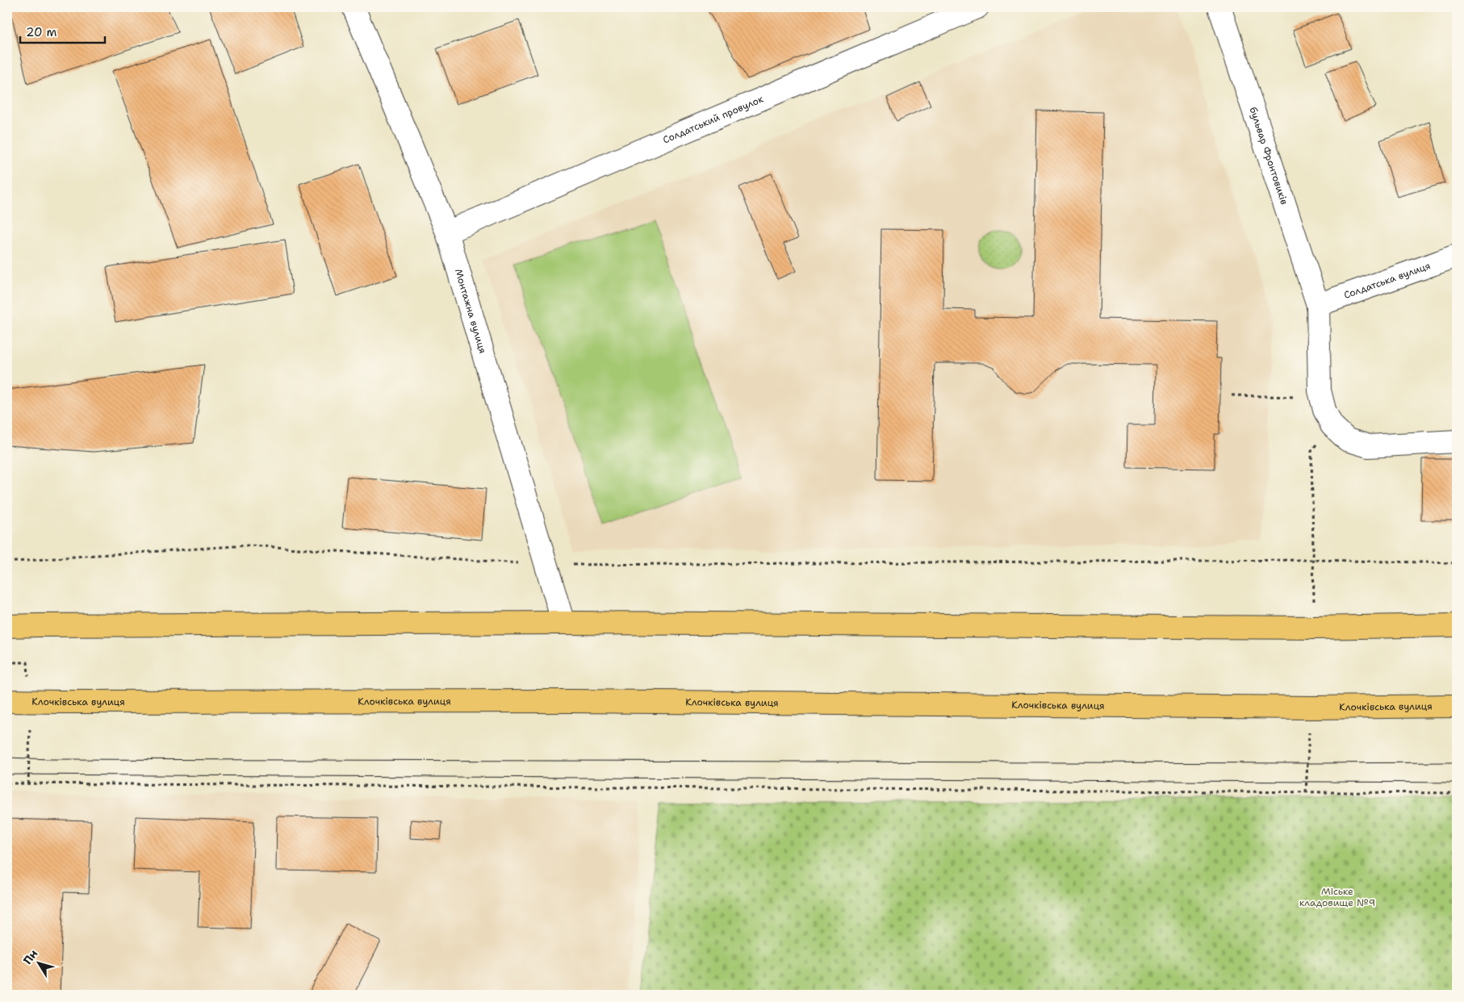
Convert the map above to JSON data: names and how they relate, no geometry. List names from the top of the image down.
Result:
{
  "streets": {
    "main road": ["Клочківська вулиця"],
    "street": [
      "Солдатський провулок",
      "бульвар Фронтовиків",
      "Солдатська вулиця",
      "Монтажна вулиця"
    ]
  },
  "crossings": [
    ["Солдатський провулок", "Монтажна вулиця"],
    ["бульвар Фронтовиків", "Солдатська вулиця"]
  ],
  "parks": ["Міське кладовище №9"],
  "scale_bar": "20 m",
  "north": "top left"
}
